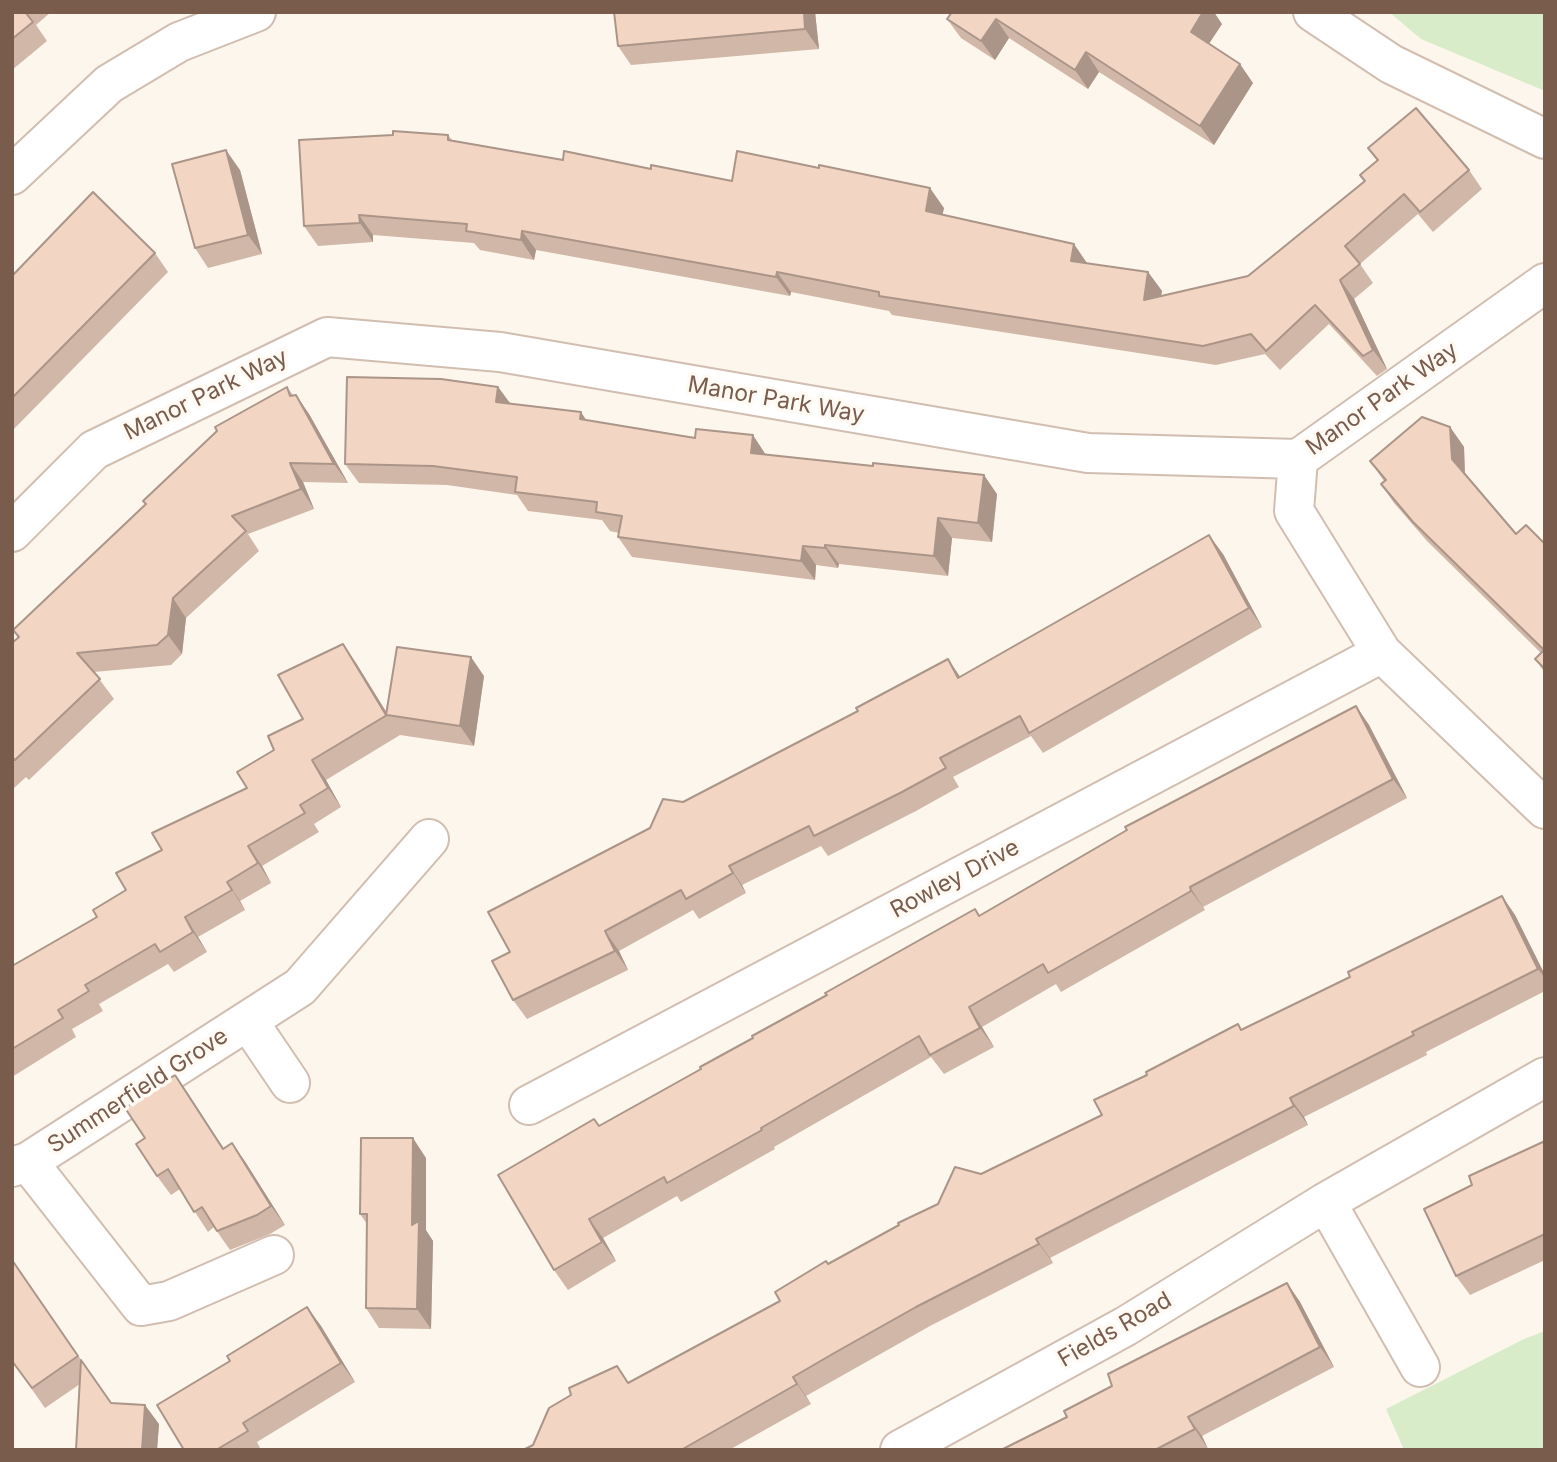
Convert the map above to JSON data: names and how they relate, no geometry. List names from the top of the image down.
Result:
{
  "streets": {
    "street": [
      "Manor Park Way",
      "Rowley Drive",
      "Summerfield Grove",
      "Fields Road"
    ]
  }
}
